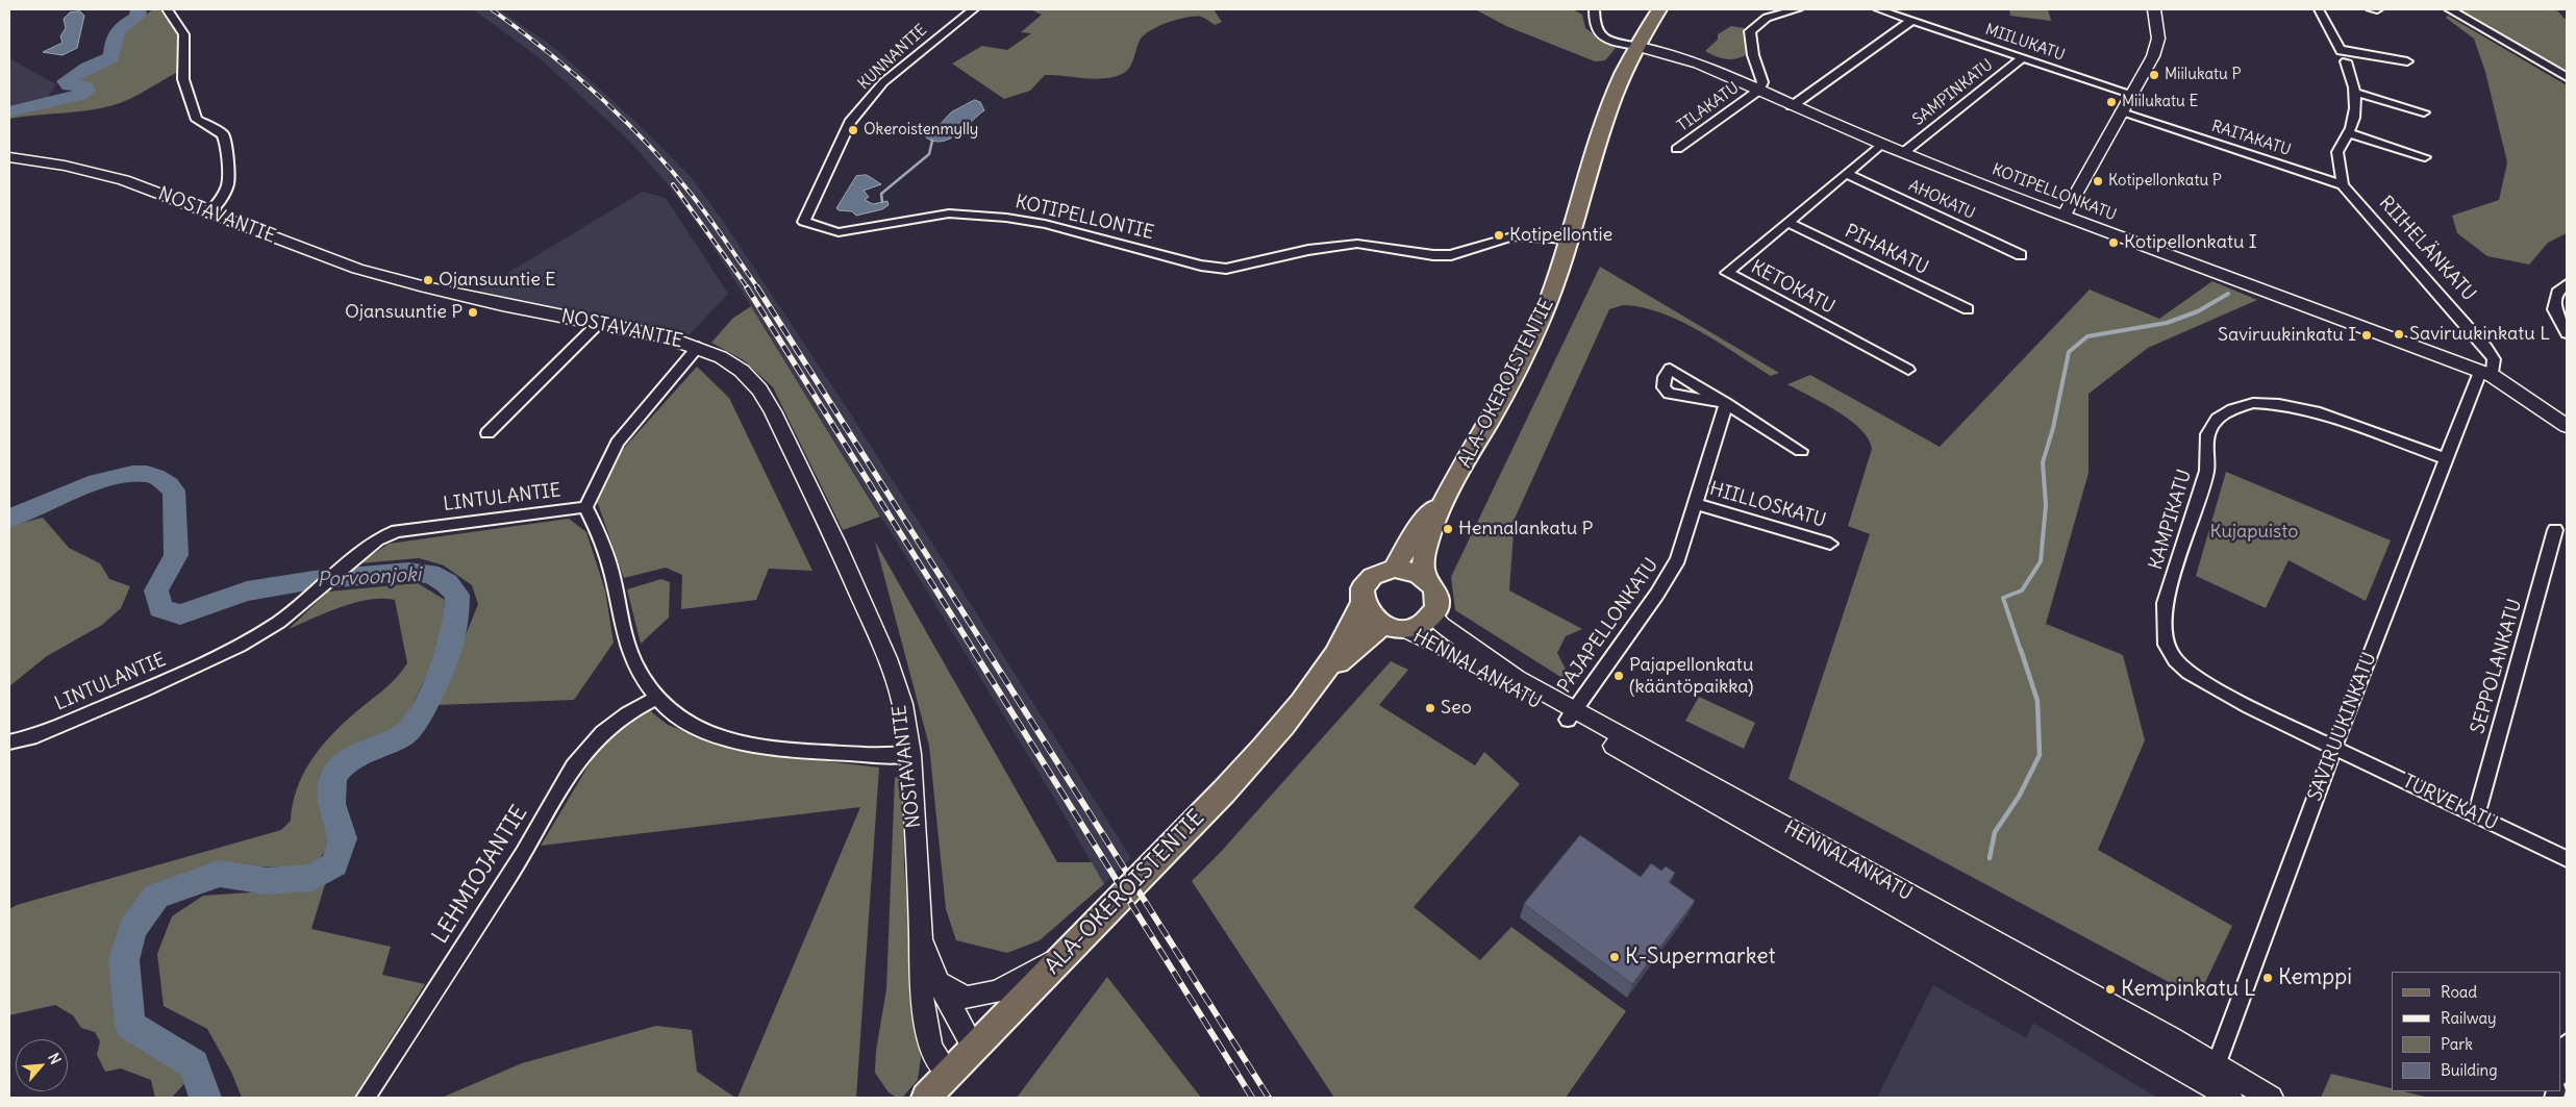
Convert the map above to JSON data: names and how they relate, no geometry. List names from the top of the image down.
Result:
{
  "streets": {
    "main road": ["ALA-OKEROISTENTIE"],
    "street": [
      "MIILUKATU",
      "KUNNANTIE",
      "SAMPINKATU",
      "TILAKATU",
      "RAITAKATU",
      "KOTIPELLONKATU",
      "AHOKATU",
      "NOSTAVANTIE",
      "KOTIPELLONTIE",
      "RIIHELÄNKATU",
      "PIHAKATU",
      "KETOKATU",
      "LINTULANTIE",
      "HIILLOSKATU",
      "KAMPIKATU",
      "PAJAPELLONKATU",
      "SEPPOLANKATU",
      "HENNALANKATU",
      "SAVIRUUKINKATU",
      "TURVEKATU",
      "LEHMIOJANTIE"
    ]
  },
  "crossings": [
    ["MIILUKATU", "SAMPINKATU"],
    ["KUNNANTIE", "KOTIPELLONTIE"],
    ["SAMPINKATU", "KOTIPELLONKATU"],
    ["TILAKATU", "KOTIPELLONKATU"],
    ["RAITAKATU", "RIIHELÄNKATU"],
    ["KOTIPELLONKATU", "RIIHELÄNKATU"],
    ["KOTIPELLONKATU", "KETOKATU"],
    ["KOTIPELLONKATU", "ALA-OKEROISTENTIE"],
    ["KOTIPELLONKATU", "SAVIRUUKINKATU"],
    ["AHOKATU", "KETOKATU"],
    ["NOSTAVANTIE", "ALA-OKEROISTENTIE"],
    ["NOSTAVANTIE", "LINTULANTIE"],
    ["KOTIPELLONTIE", "ALA-OKEROISTENTIE"],
    ["RIIHELÄNKATU", "SAVIRUUKINKATU"],
    ["PIHAKATU", "KETOKATU"],
    ["ALA-OKEROISTENTIE", "HENNALANKATU"],
    ["LINTULANTIE", "LEHMIOJANTIE"],
    ["HIILLOSKATU", "PAJAPELLONKATU"],
    ["KAMPIKATU", "SAVIRUUKINKATU"],
    ["KAMPIKATU", "TURVEKATU"],
    ["PAJAPELLONKATU", "HENNALANKATU"],
    ["SEPPOLANKATU", "TURVEKATU"],
    ["HENNALANKATU", "SAVIRUUKINKATU"],
    ["SAVIRUUKINKATU", "TURVEKATU"]
  ],
  "water": ["Porvoonjoki"],
  "parks": ["Kujapuisto"],
  "places": [
    "Miilukatu P",
    "Miilukatu E",
    "Okeroistenmylly",
    "Kotipellonkatu P",
    "Kotipellontie",
    "Kotipellonkatu I",
    "Ojansuuntie E",
    "Ojansuuntie P",
    "Saviruukinkatu L",
    "Saviruukinkatu I",
    "Hennalankatu P",
    "Pajapellonkatu (kääntöpaikka)",
    "Seo",
    "K-Supermarket",
    "Kemppi",
    "Kempinkatu L"
  ],
  "legend": [
    "Road",
    "Railway",
    "Park",
    "Building"
  ],
  "north": "top right"
}
